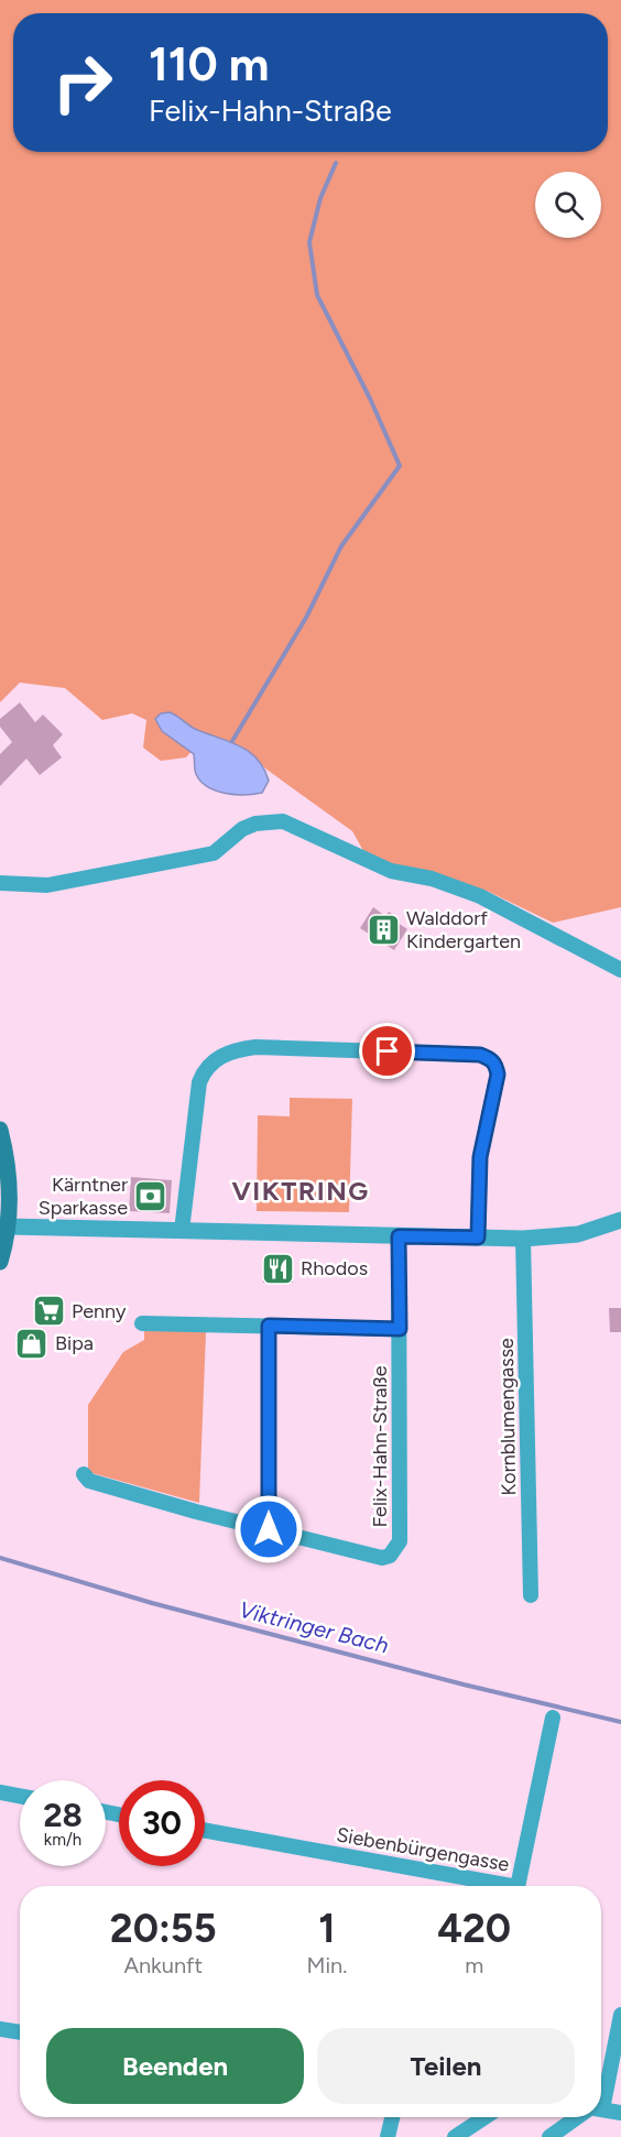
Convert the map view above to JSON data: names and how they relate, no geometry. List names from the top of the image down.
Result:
{
  "streets": {
    "street": ["Kornblumengasse", "Felix-Hahn-Straße", "Siebenbürgengasse"]
  },
  "districts": ["VIKTRING"],
  "water": ["Viktringer Bach"],
  "places": {
    "building": ["Walddorf Kindergarten"],
    "bank": ["Kärntner Sparkasse"],
    "restaurant": ["Rhodos"],
    "supermarket": ["Penny"],
    "shop": ["Bipa"]
  },
  "page": {
    "turn": ["110 m", "Felix-Hahn-Straße"],
    "speed": "28 km/h",
    "limit": "30",
    "eta": [
      "20:55",
      "Ankunft",
      "1",
      "Min.",
      "420",
      "m"
    ],
    "buttons": ["Beenden", "Teilen"]
  }
}
